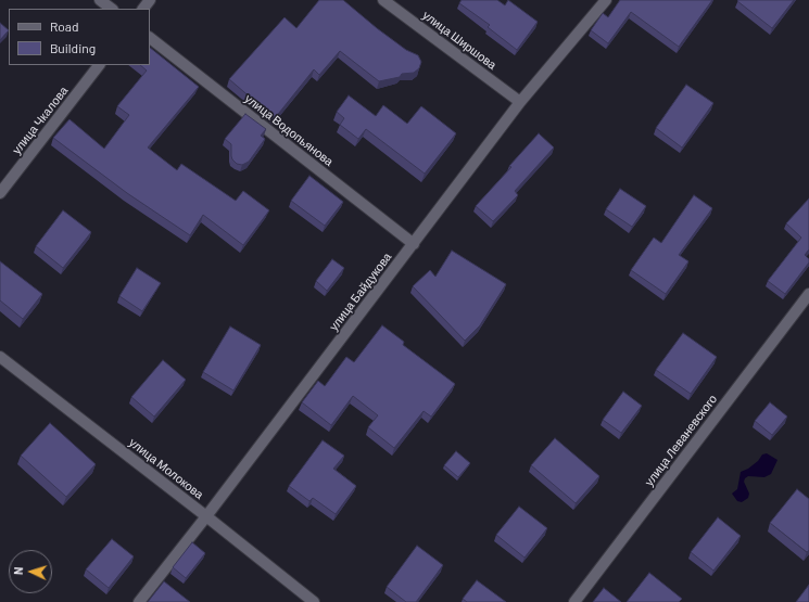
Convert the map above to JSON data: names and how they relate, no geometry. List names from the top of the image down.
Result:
{
  "streets": {
    "street": [
      "улица Ширшова",
      "улица Чкалова",
      "улица Водопьянова",
      "улица Байдукова",
      "улица Леваневского",
      "улица Молокова"
    ]
  },
  "crossings": [
    ["улица Ширшова", "улица Байдукова"],
    ["улица Водопьянова", "улица Байдукова"],
    ["улица Байдукова", "улица Молокова"]
  ],
  "legend": ["Road", "Building"],
  "north": "left"
}
